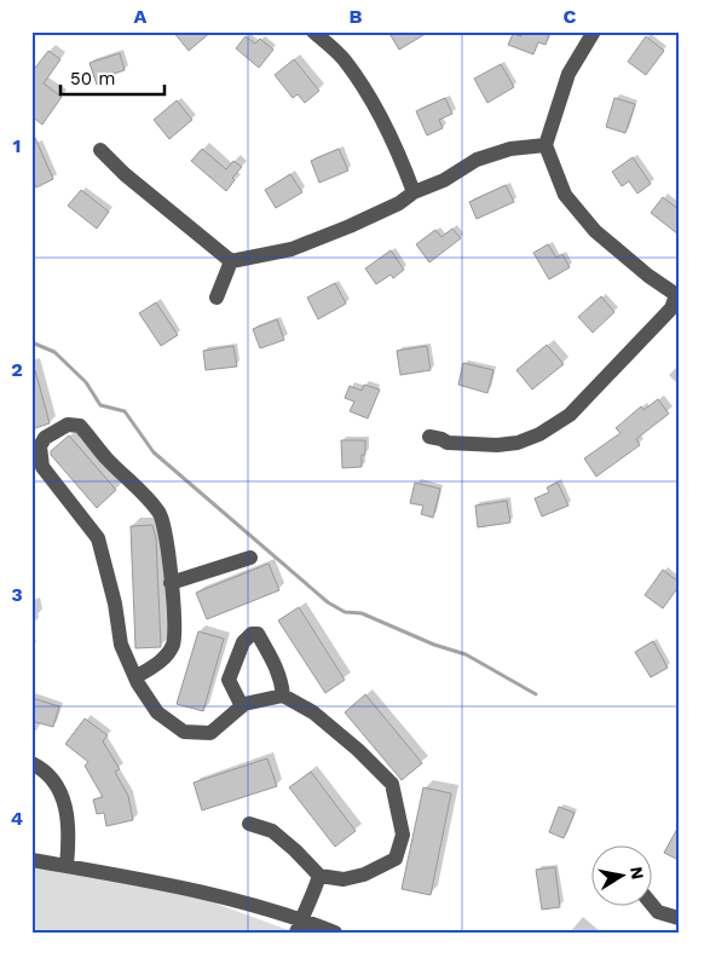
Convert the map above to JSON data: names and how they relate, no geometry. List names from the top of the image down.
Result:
{
  "scale_bar": "50 m",
  "north": "right",
  "grid": {
    "columns": ["A", "B", "C"],
    "rows": [
      "1",
      "2",
      "3",
      "4"
    ]
  }
}
